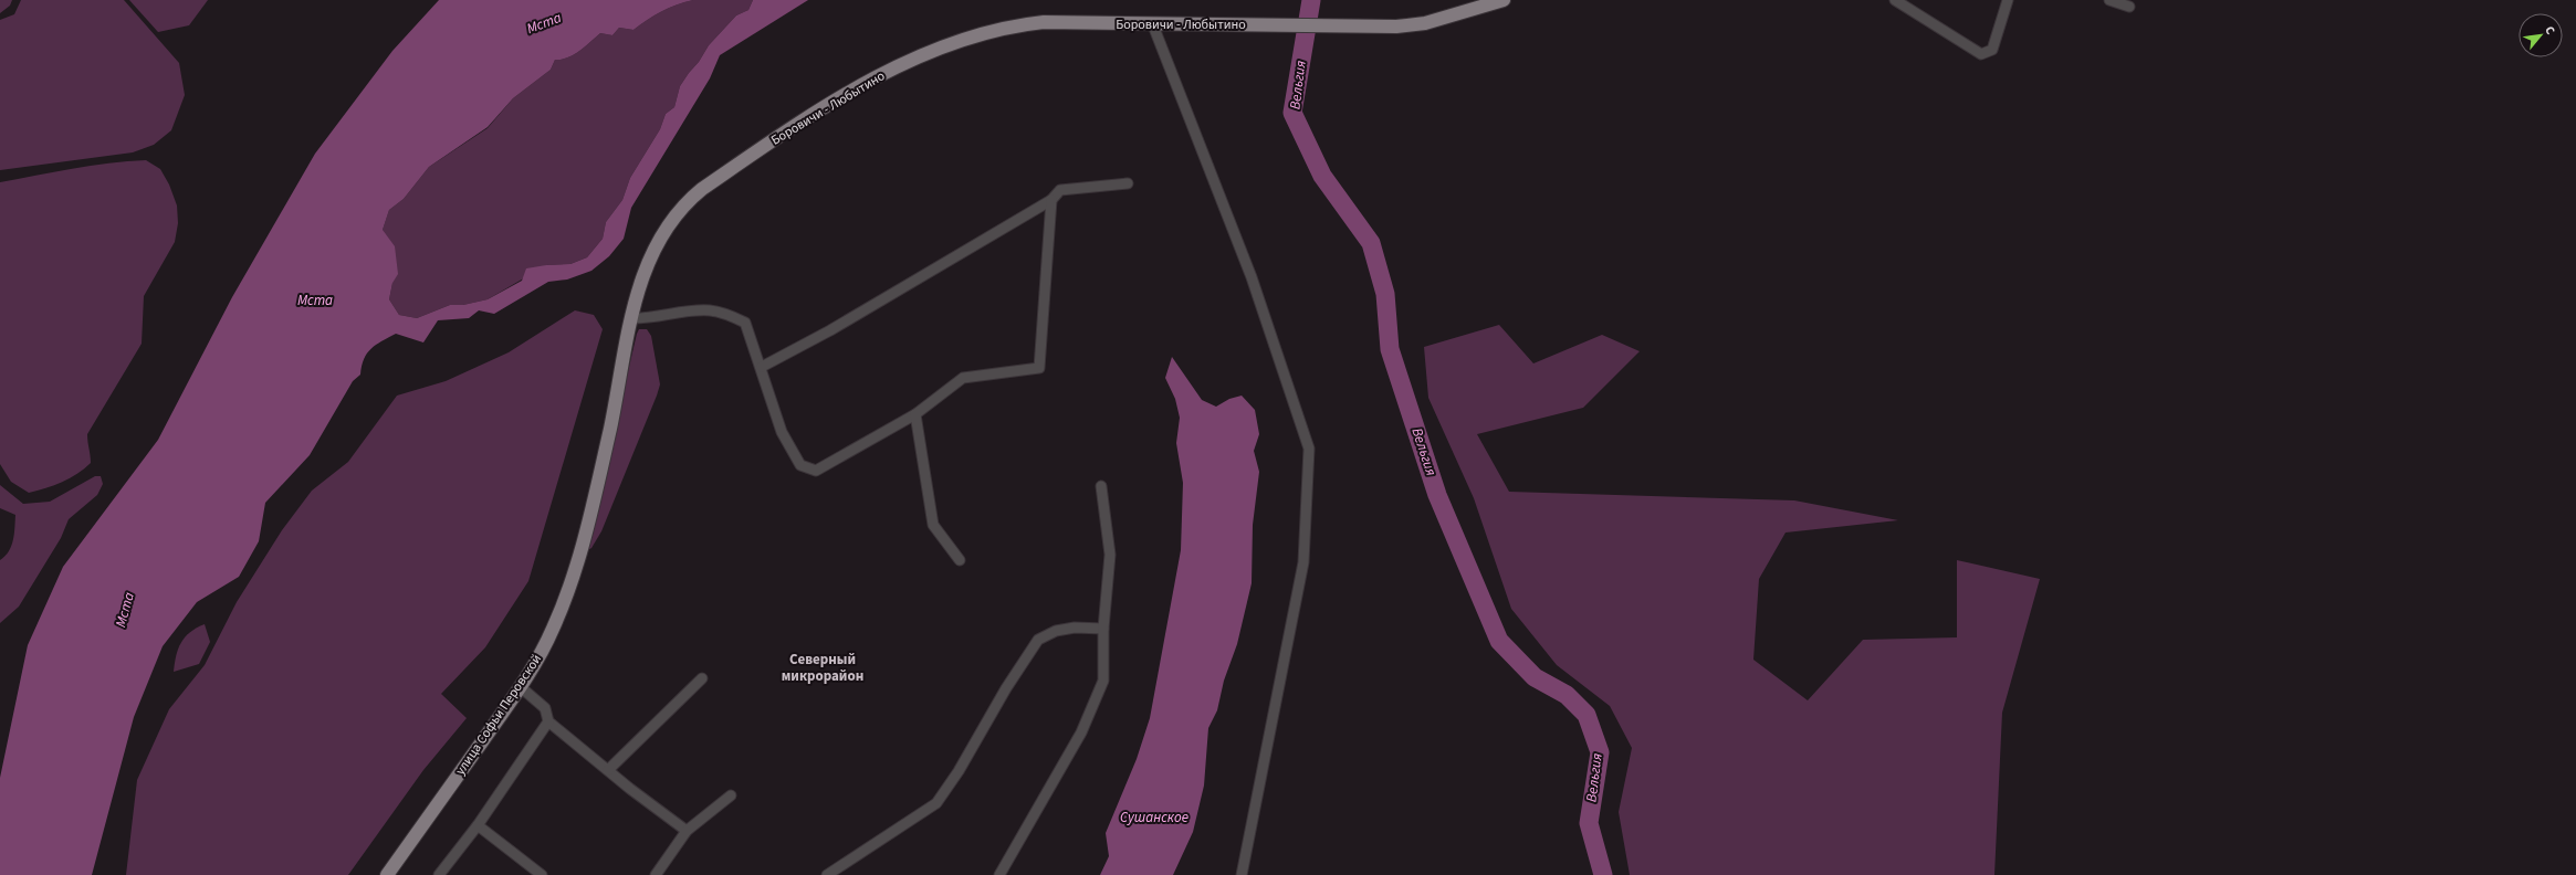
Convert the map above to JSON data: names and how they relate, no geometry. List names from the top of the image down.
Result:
{
  "streets": {
    "main road": ["Боровичи - Любытино", "улица Софьи Перовской"]
  },
  "crossings": [
    ["Боровичи - Любытино", "улица Софьи Перовской"]
  ],
  "districts": ["Северный микрорайон"],
  "water": ["Мста", "Вельгия", "Сушанское"],
  "north": "top right"
}
